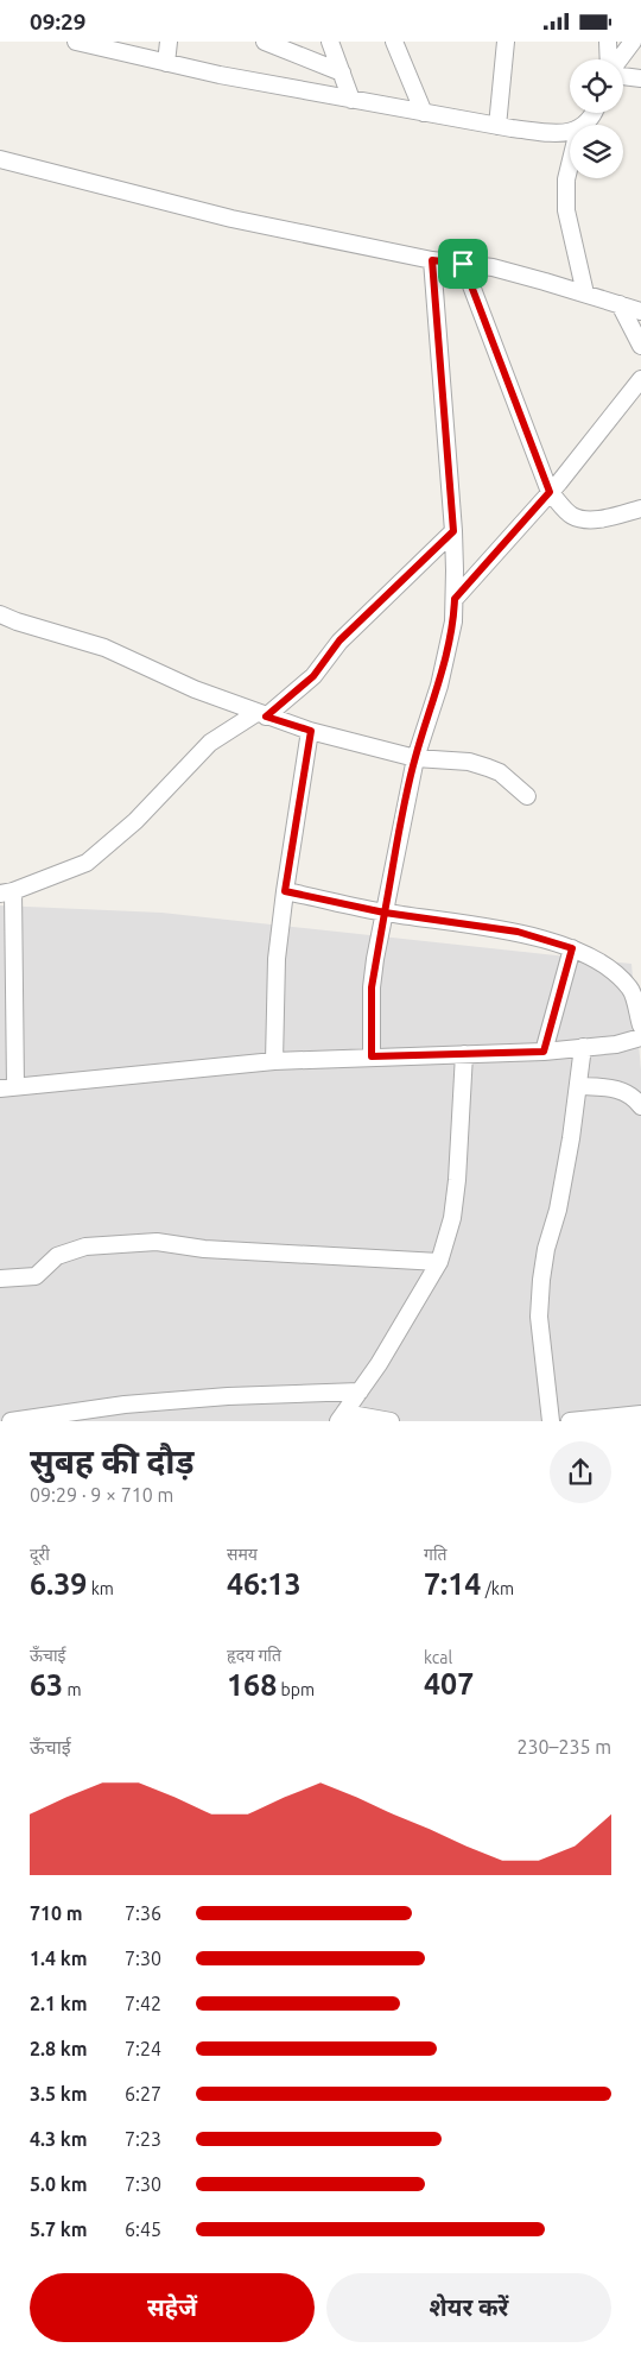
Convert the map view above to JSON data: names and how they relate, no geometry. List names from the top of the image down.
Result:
{
  "page": {
    "status": "09:29",
    "heading": ["सुबह की दौड़", "09:29 · 9 × 710 m"],
    "stats": [
      ["दूरी", "6.39 km"],
      ["समय", "46:13"],
      ["गति", "7:14 /km"],
      ["ऊँचाई", "63 m"],
      ["हृदय गति", "168 bpm"],
      ["kcal", "407"]
    ],
    "chart": ["ऊँचाई", "230–235 m"],
    "list": [
      {
        "name": "710 m",
        "note": "7:36"
      },
      {
        "name": "1.4 km",
        "note": "7:30"
      },
      {
        "name": "2.1 km",
        "note": "7:42"
      },
      {
        "name": "2.8 km",
        "note": "7:24"
      },
      {
        "name": "3.5 km",
        "note": "6:27"
      },
      {
        "name": "4.3 km",
        "note": "7:23"
      },
      {
        "name": "5.0 km",
        "note": "7:30"
      },
      {
        "name": "5.7 km",
        "note": "6:45"
      }
    ],
    "buttons": ["सहेजें", "शेयर करें"]
  }
}
